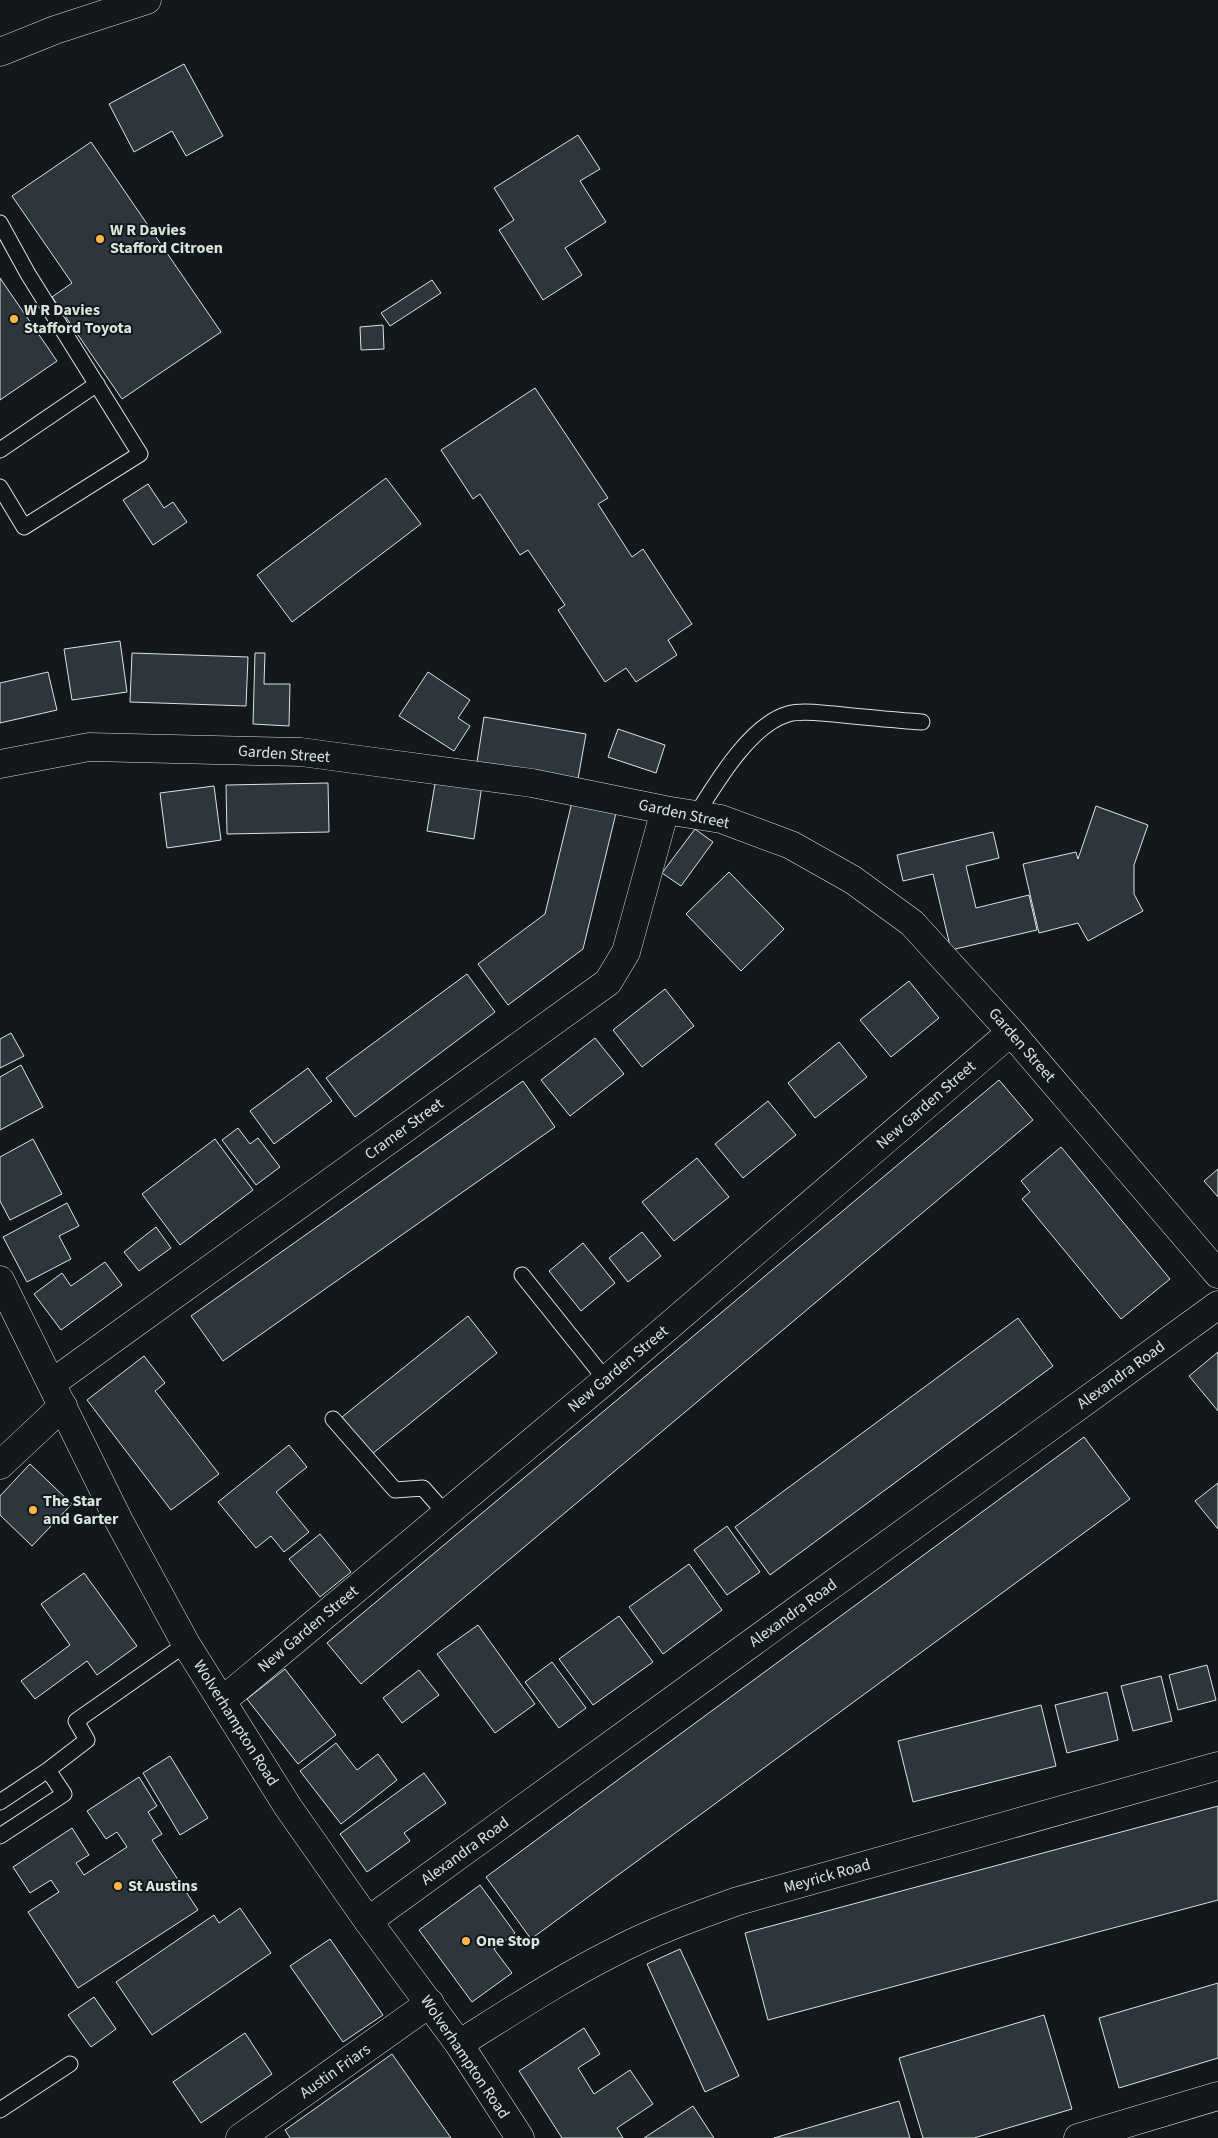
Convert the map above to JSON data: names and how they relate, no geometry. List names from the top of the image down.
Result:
{
  "streets": {
    "main road": [
      "Garden Street",
      "New Garden Street",
      "Cramer Street",
      "Alexandra Road",
      "Wolverhampton Road",
      "Meyrick Road",
      "Austin Friars"
    ]
  },
  "crossings": [
    ["Garden Street", "New Garden Street"],
    ["Garden Street", "Cramer Street"],
    ["New Garden Street", "Wolverhampton Road"],
    ["Cramer Street", "Wolverhampton Road"],
    ["Alexandra Road", "Wolverhampton Road"],
    ["Wolverhampton Road", "Meyrick Road"],
    ["Wolverhampton Road", "Austin Friars"]
  ],
  "places": [
    "W R Davies Stafford Citroen",
    "W R Davies Stafford Toyota",
    "The Star and Garter",
    "St Austins",
    "One Stop"
  ]
}
